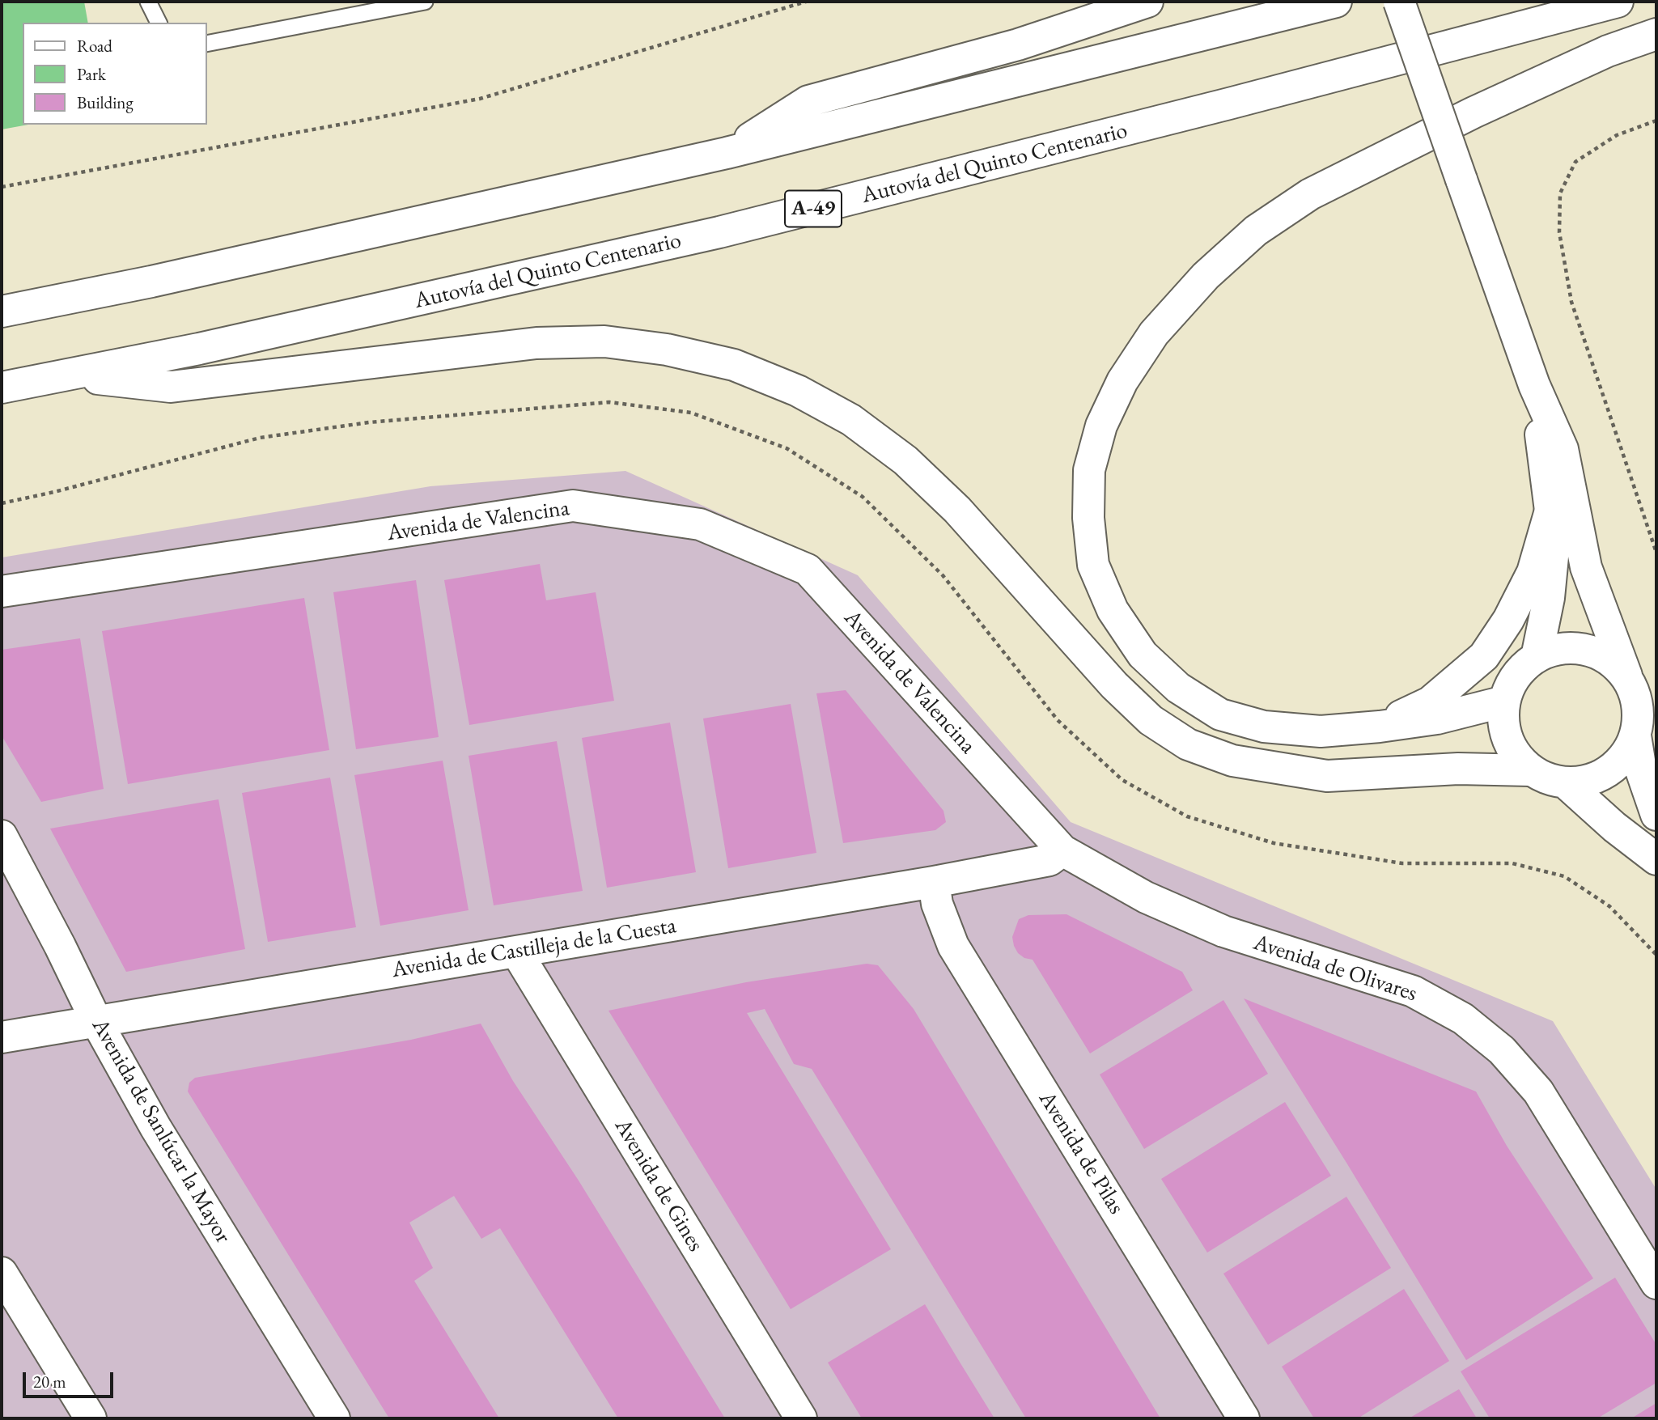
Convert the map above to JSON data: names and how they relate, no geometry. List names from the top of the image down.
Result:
{
  "streets": {
    "main road": [
      "Autovía del Quinto Centenario",
      "A-49",
      "Avenida de Valencina",
      "Avenida de Castilleja de la Cuesta",
      "Avenida de Olivares",
      "Avenida de Sanlúcar la Mayor",
      "Avenida de Pilas",
      "Avenida de Gines"
    ]
  },
  "crossings": [
    ["Avenida de Valencina", "Avenida de Castilleja de la Cuesta"],
    ["Avenida de Valencina", "Avenida de Olivares"],
    ["Avenida de Castilleja de la Cuesta", "Avenida de Olivares"],
    ["Avenida de Castilleja de la Cuesta", "Avenida de Sanlúcar la Mayor"],
    ["Avenida de Castilleja de la Cuesta", "Avenida de Pilas"],
    ["Avenida de Castilleja de la Cuesta", "Avenida de Gines"]
  ],
  "legend": ["Road", "Park", "Building"],
  "scale_bar": "20 m"
}
